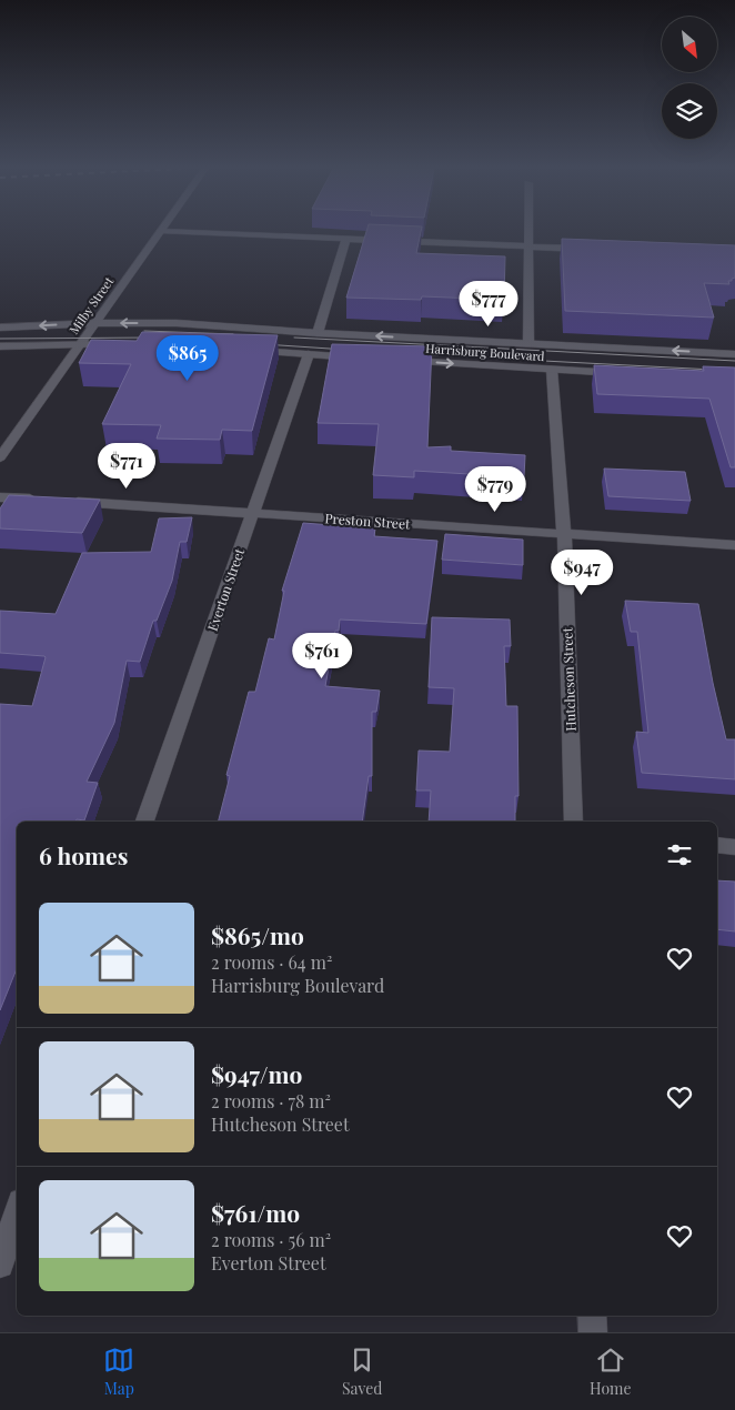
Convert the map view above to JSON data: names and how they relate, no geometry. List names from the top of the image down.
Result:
{
  "streets": {
    "street": [
      "Milby Street",
      "Harrisburg Boulevard",
      "Preston Street",
      "Everton Street",
      "Hutcheson Street"
    ]
  },
  "crossings": [
    ["Milby Street", "Harrisburg Boulevard"],
    ["Harrisburg Boulevard", "Hutcheson Street"],
    ["Preston Street", "Everton Street"],
    ["Preston Street", "Hutcheson Street"]
  ],
  "north": "bottom right",
  "page": {
    "price": [
      "$777",
      "$865",
      "$771",
      "$779",
      "$947",
      "$761"
    ],
    "heading": "6 homes",
    "list": [
      {
        "name": "$865/mo",
        "note": "2 rooms · 64 m² · Harrisburg Boulevard"
      },
      {
        "name": "$947/mo",
        "note": "2 rooms · 78 m² · Hutcheson Street"
      },
      {
        "name": "$761/mo",
        "note": "2 rooms · 56 m² · Everton Street"
      }
    ],
    "tabs": ["Map", "Saved", "Home"]
  }
}
